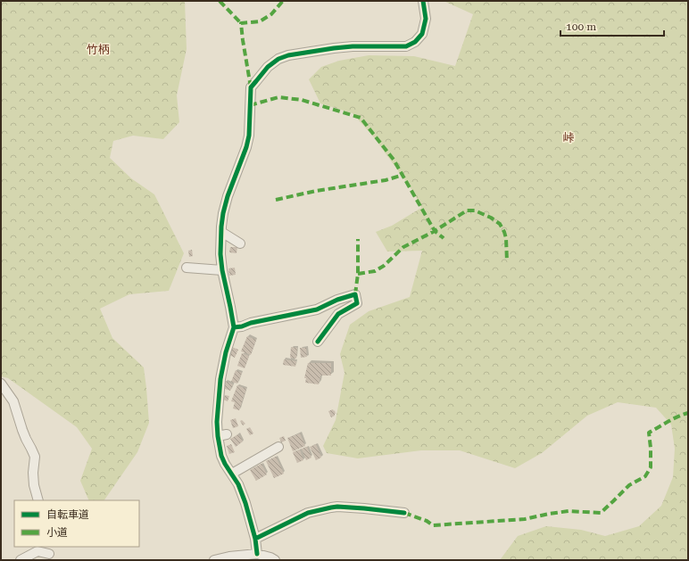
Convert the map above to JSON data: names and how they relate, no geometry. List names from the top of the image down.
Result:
{
  "districts": ["竹柄", "峠"],
  "legend": ["自転車道", "小道"],
  "scale_bar": "100 m"
}
